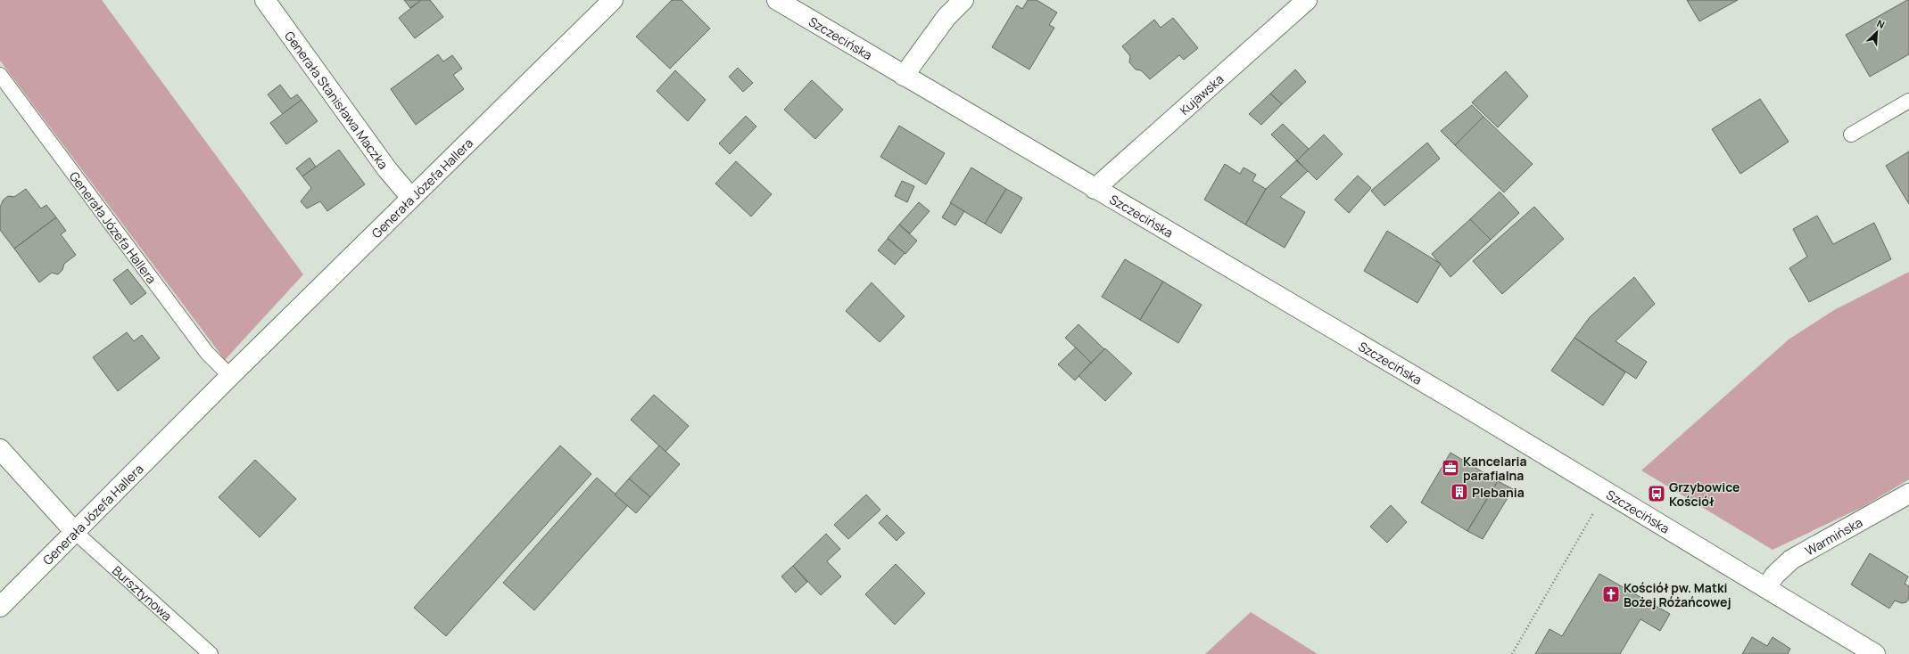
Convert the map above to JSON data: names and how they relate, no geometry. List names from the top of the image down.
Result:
{
  "streets": {
    "street": [
      "Szczecińska",
      "Kujawska",
      "Generała Stanisława Maczka",
      "Generała Józefa Hallera",
      "Warmińska"
    ],
    "lane": ["Bursztynowa"]
  },
  "crossings": [
    ["Szczecińska", "Kujawska"],
    ["Szczecińska", "Warmińska"],
    ["Generała Stanisława Maczka", "Generała Józefa Hallera"],
    ["Generała Józefa Hallera", "Bursztynowa"]
  ],
  "places": {
    "office": ["Kancelaria parafialna"],
    "building": ["Plebania"],
    "bus stop": ["Grzybowice Kościół"],
    "church": ["Kościół pw. Matki Bożej Różańcowej"]
  },
  "north": "top right"
}
